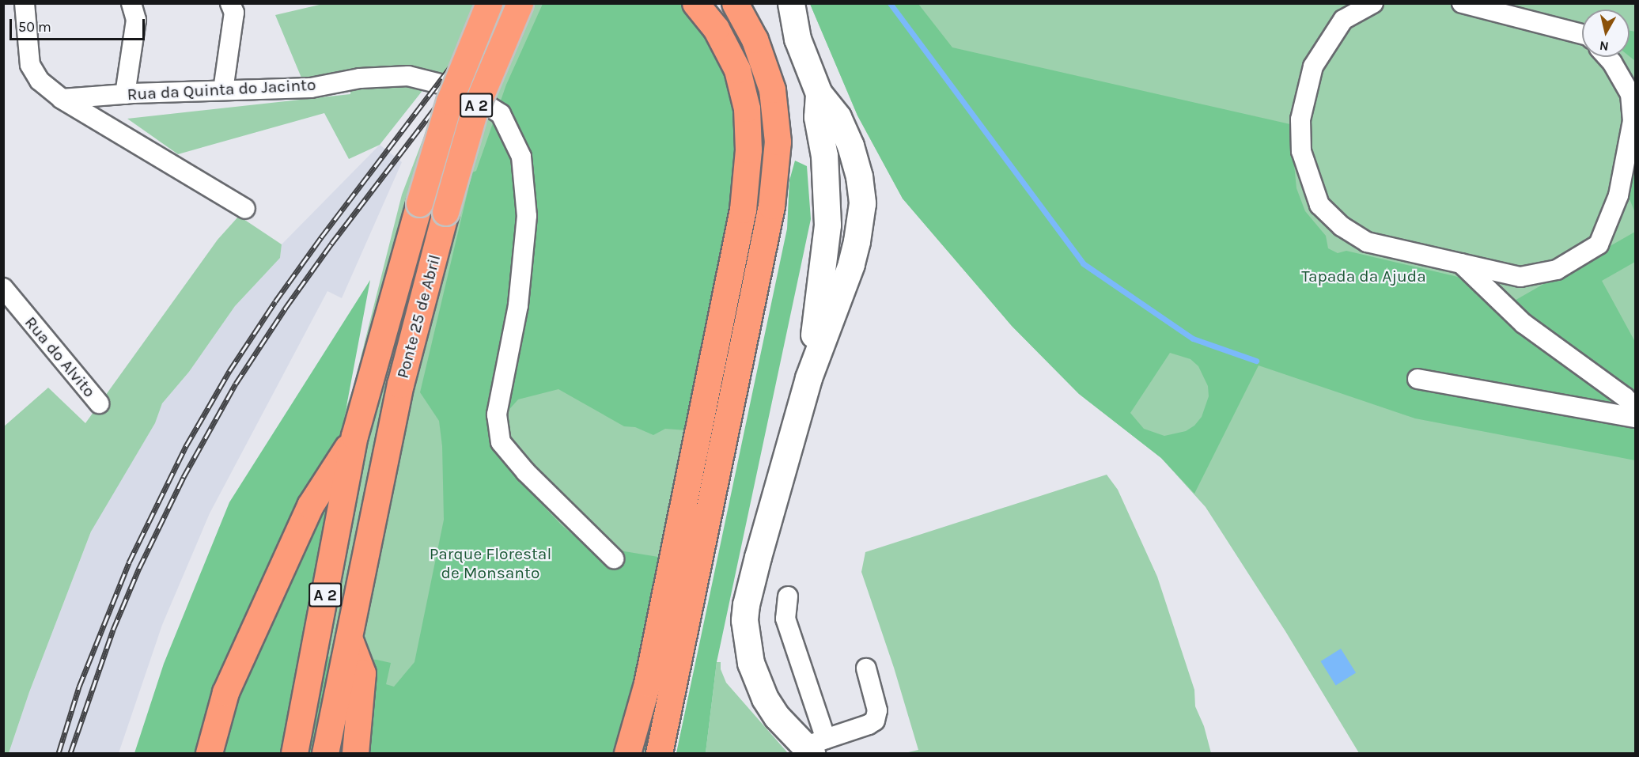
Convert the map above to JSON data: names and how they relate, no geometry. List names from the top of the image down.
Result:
{
  "streets": {
    "highway": ["A 2", "Ponte 25 de Abril"],
    "street": ["Rua da Quinta do Jacinto", "Rua do Alvito"]
  },
  "crossings": [
    ["A 2", "Ponte 25 de Abril"]
  ],
  "parks": ["Tapada da Ajuda", "Parque Florestal de Monsanto"],
  "scale_bar": "50 m",
  "north": "bottom"
}
